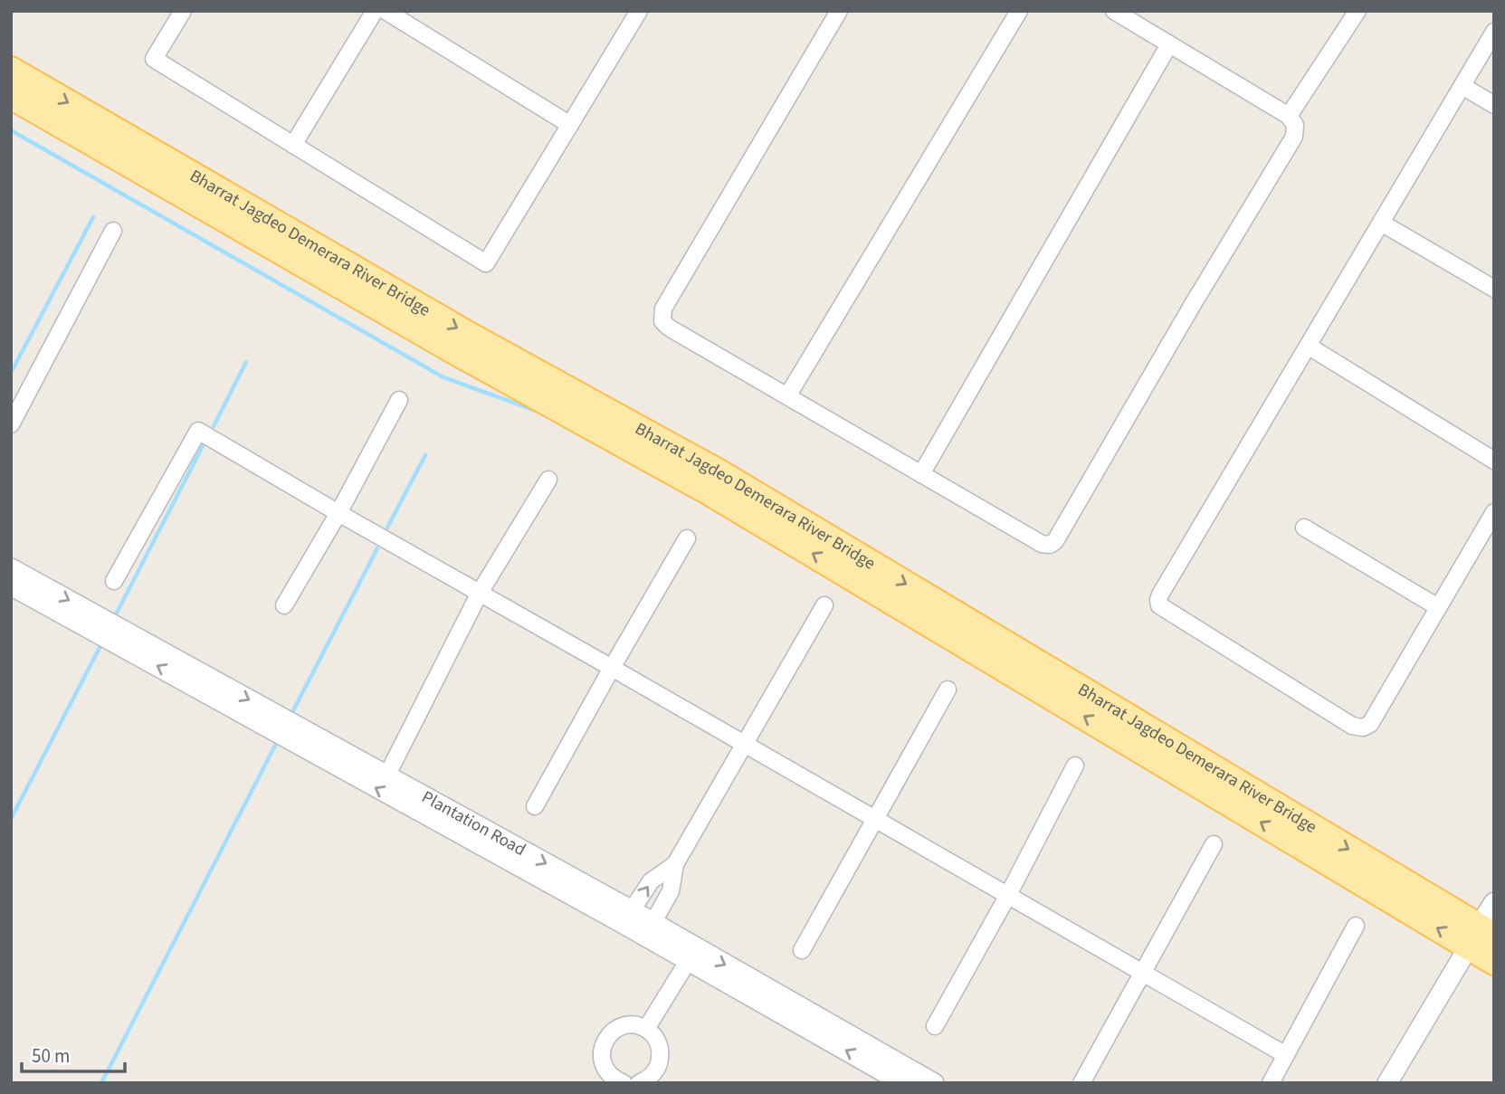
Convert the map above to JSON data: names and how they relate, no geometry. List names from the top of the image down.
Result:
{
  "streets": {
    "main road": ["Bharrat Jagdeo Demerara River Bridge"],
    "street": ["Plantation Road"]
  },
  "scale_bar": "50 m"
}
